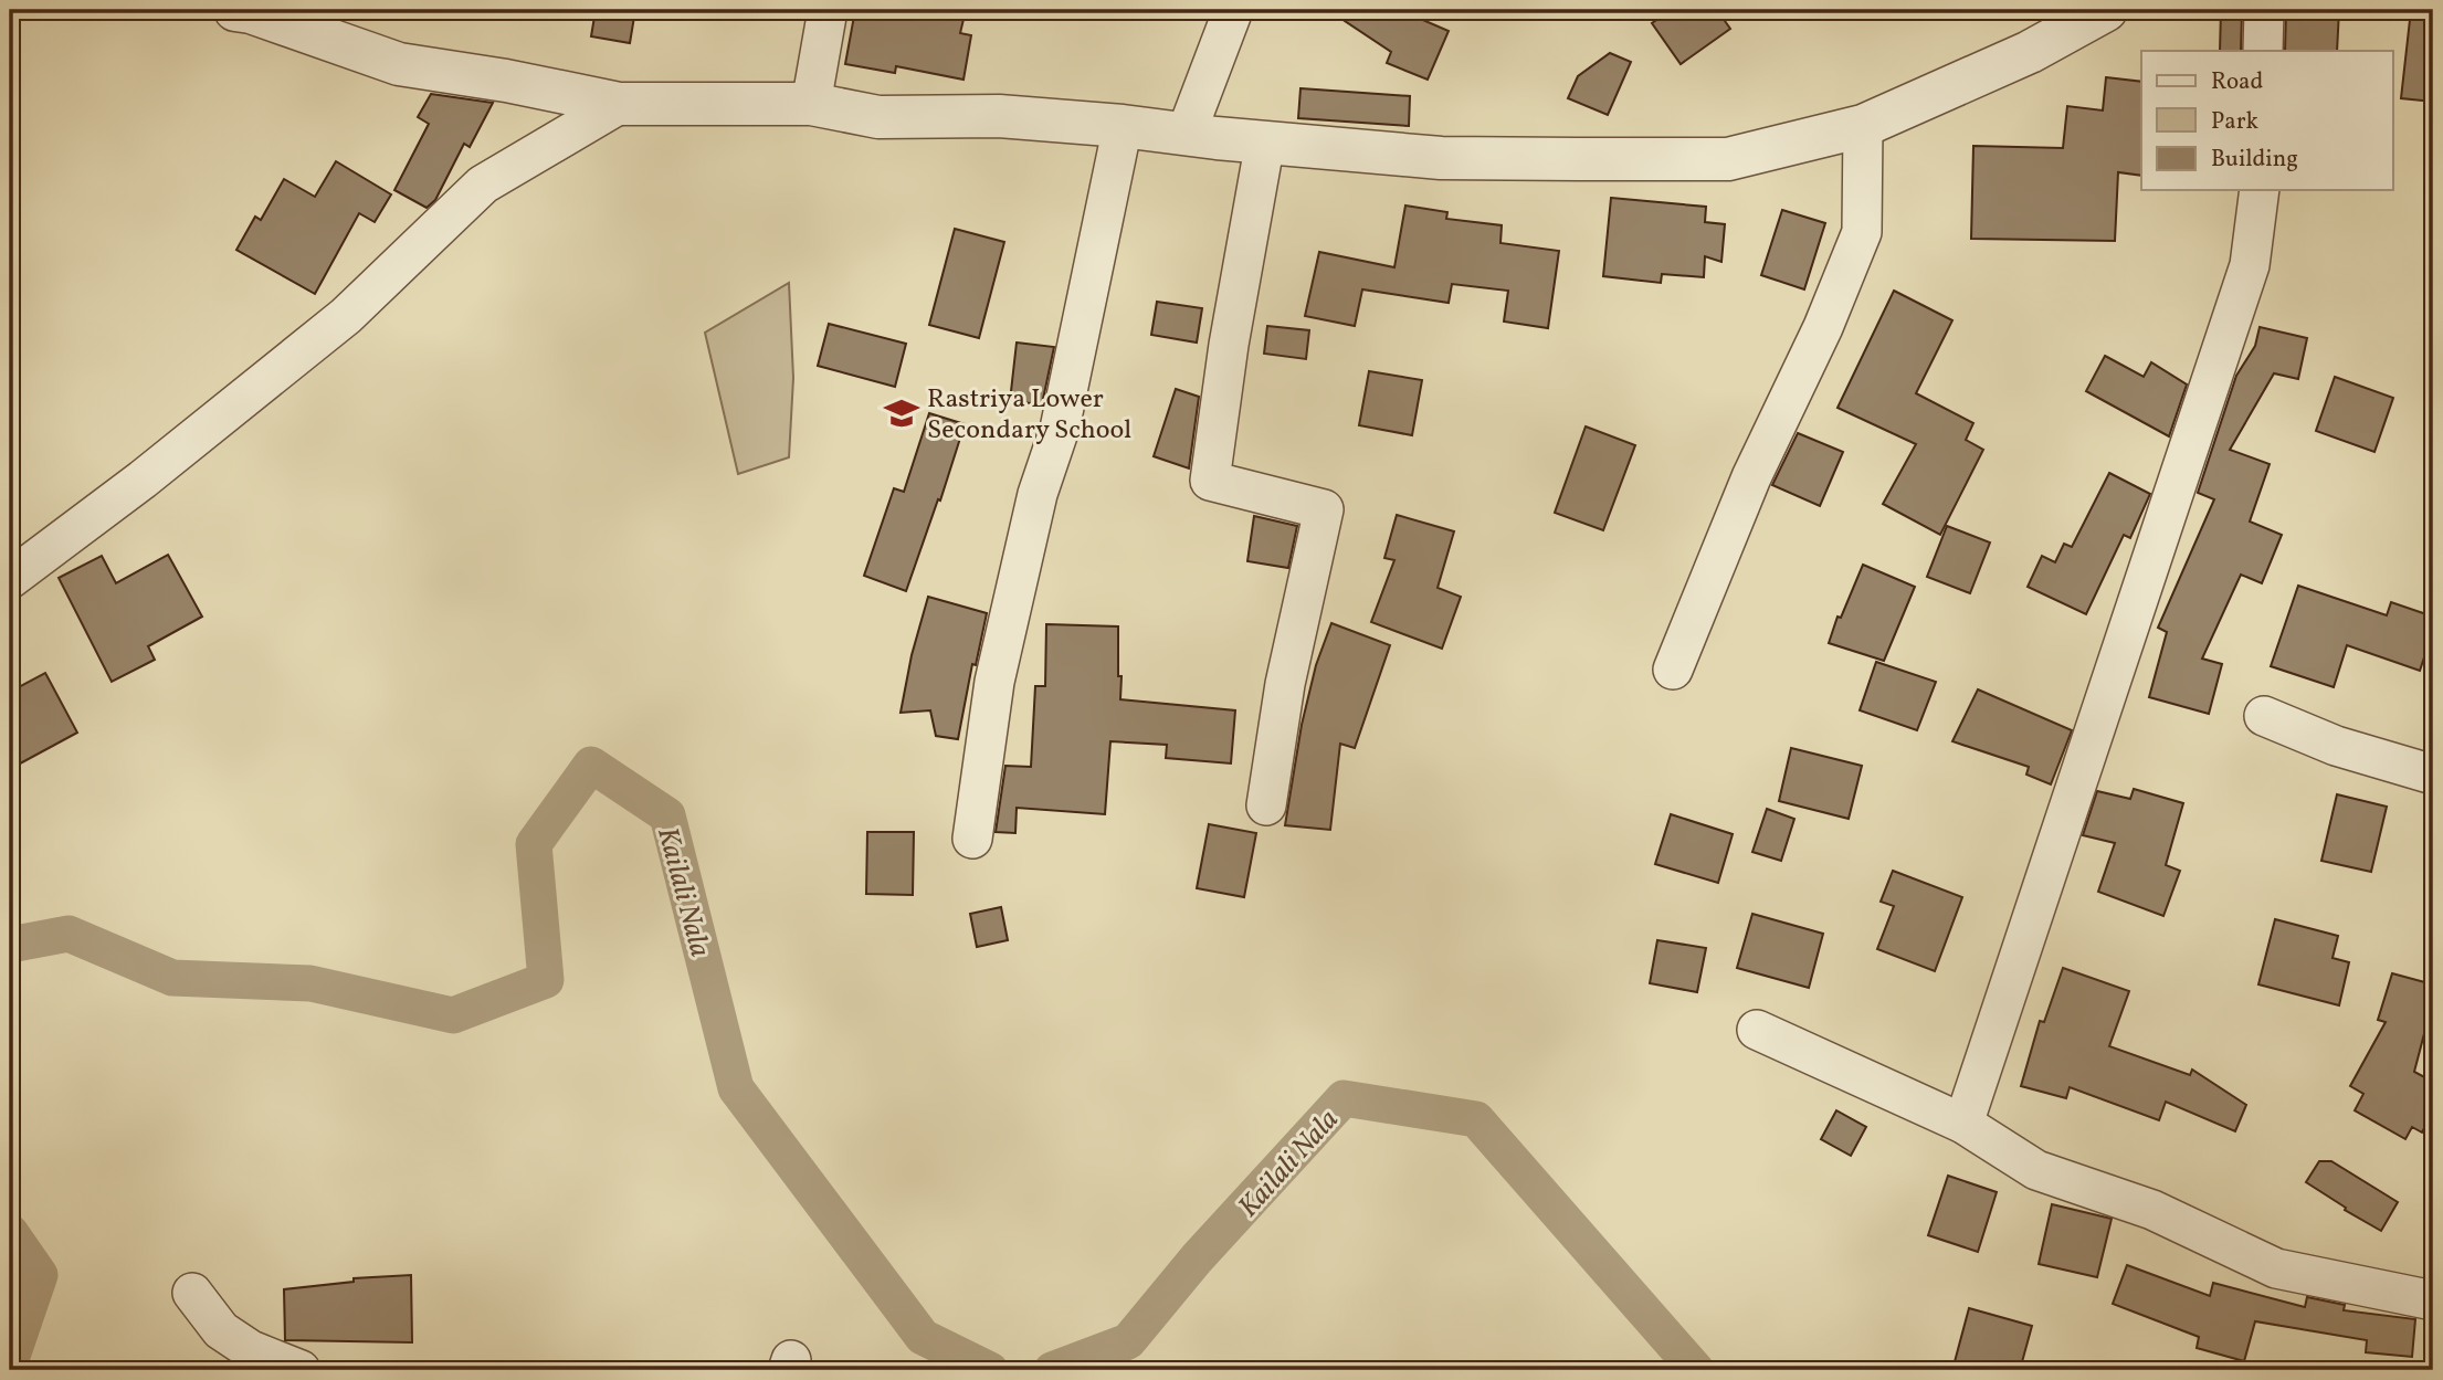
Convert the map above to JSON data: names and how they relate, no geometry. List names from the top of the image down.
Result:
{
  "water": ["Kailali Nala"],
  "places": {
    "school or university": ["Rastriya Lower Secondary School"]
  },
  "legend": ["Road", "Park", "Building"]
}
